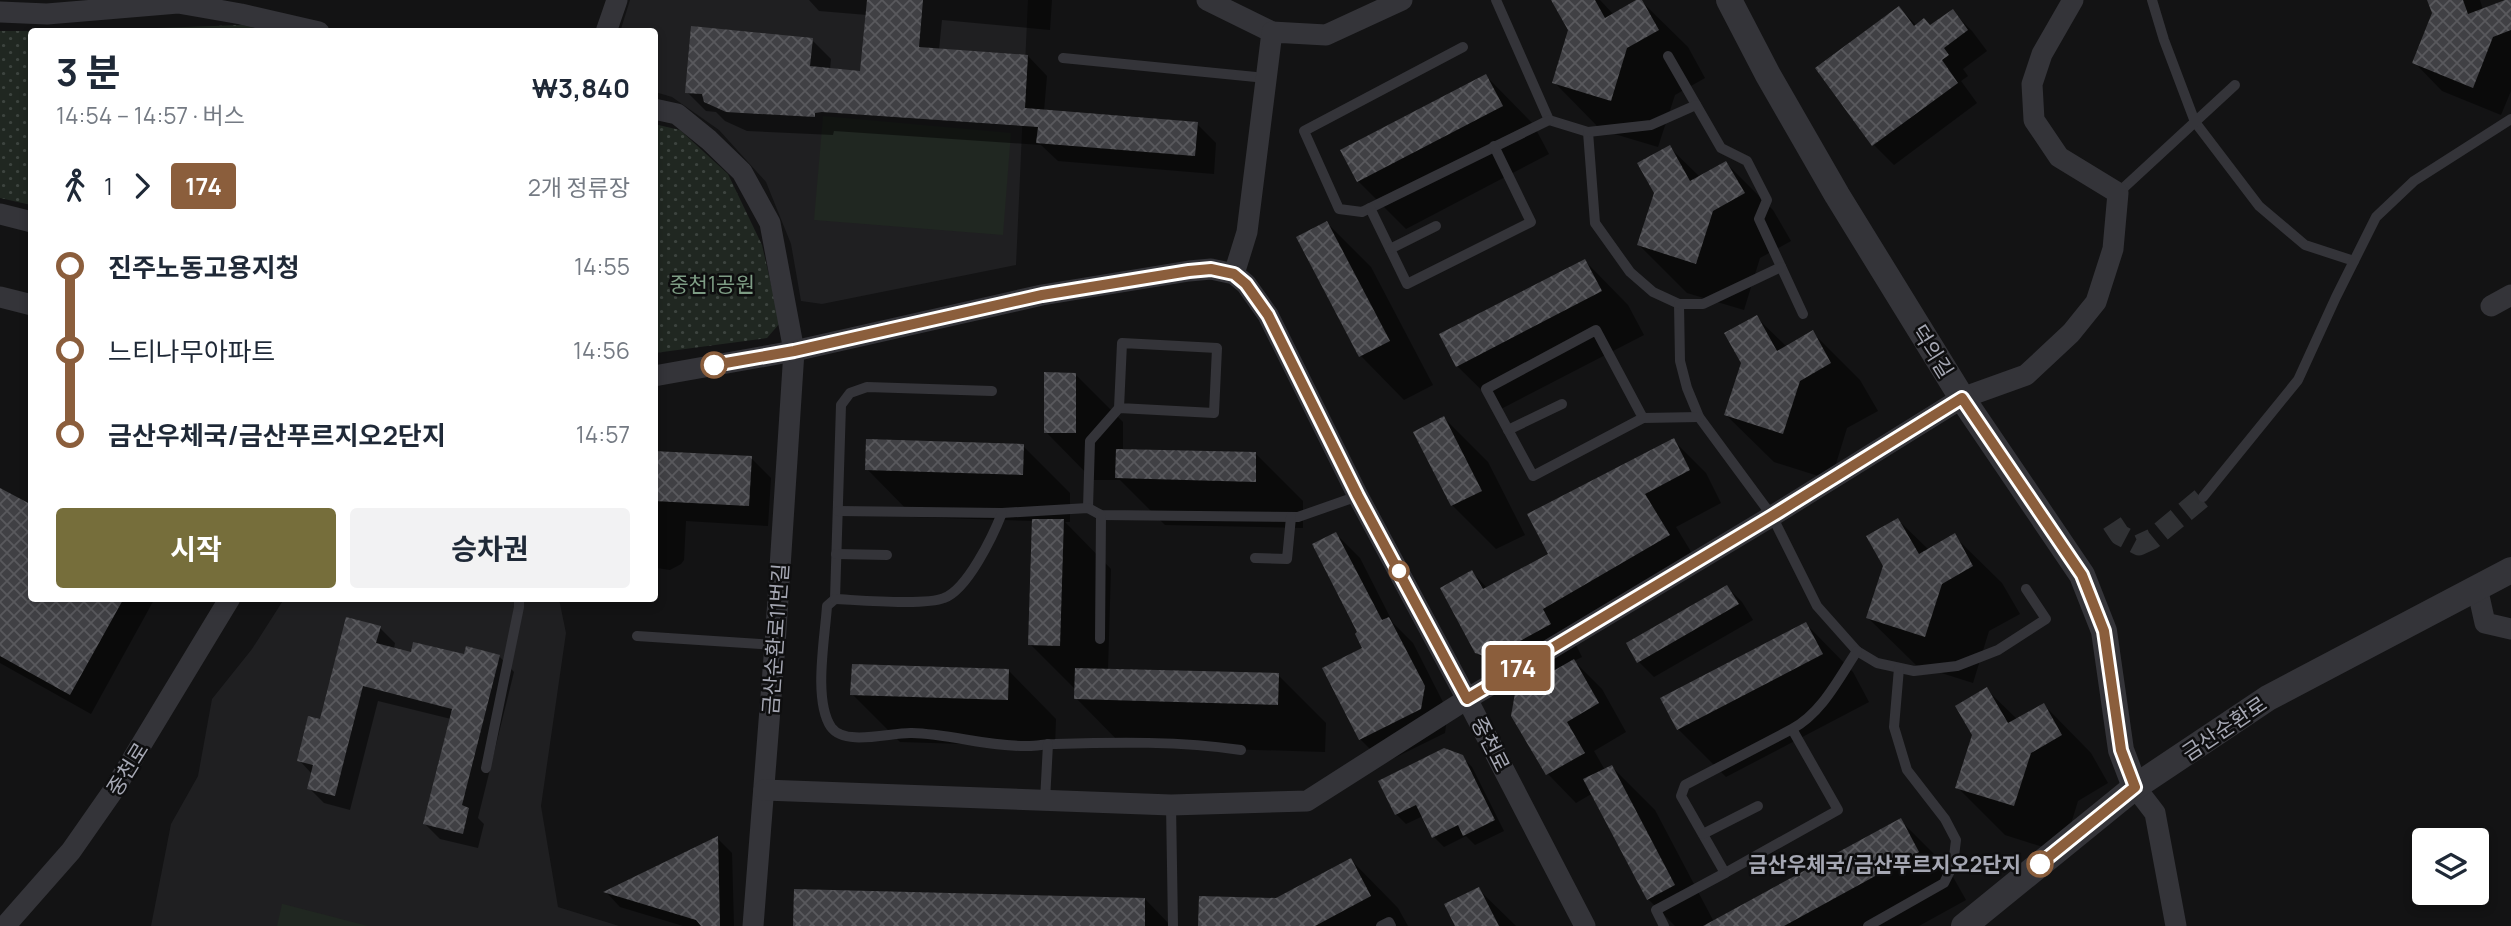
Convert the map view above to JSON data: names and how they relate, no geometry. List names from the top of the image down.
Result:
{
  "streets": {
    "street": [
      "덕의길",
      "금산순환로11번길",
      "금산순환로",
      "중천로"
    ]
  },
  "crossings": [
    ["덕의길", "금산순환로"]
  ],
  "parks": ["중천1공원"],
  "places": ["금산우체국/금산푸르지오2단지"],
  "lines": ["bus line 174"],
  "page": {
    "on_map": "174",
    "heading": ["3 분", "14:54 – 14:57 · 버스", "₩3,840"],
    "legs": ["1", "174", "2개 정류장"],
    "list": [
      {
        "name": "진주노동고용지청",
        "value": "14:55"
      },
      {
        "name": "느티나무아파트",
        "value": "14:56"
      },
      {
        "name": "금산우체국/금산푸르지오2단지",
        "value": "14:57"
      }
    ],
    "buttons": ["시작", "승차권"]
  }
}
